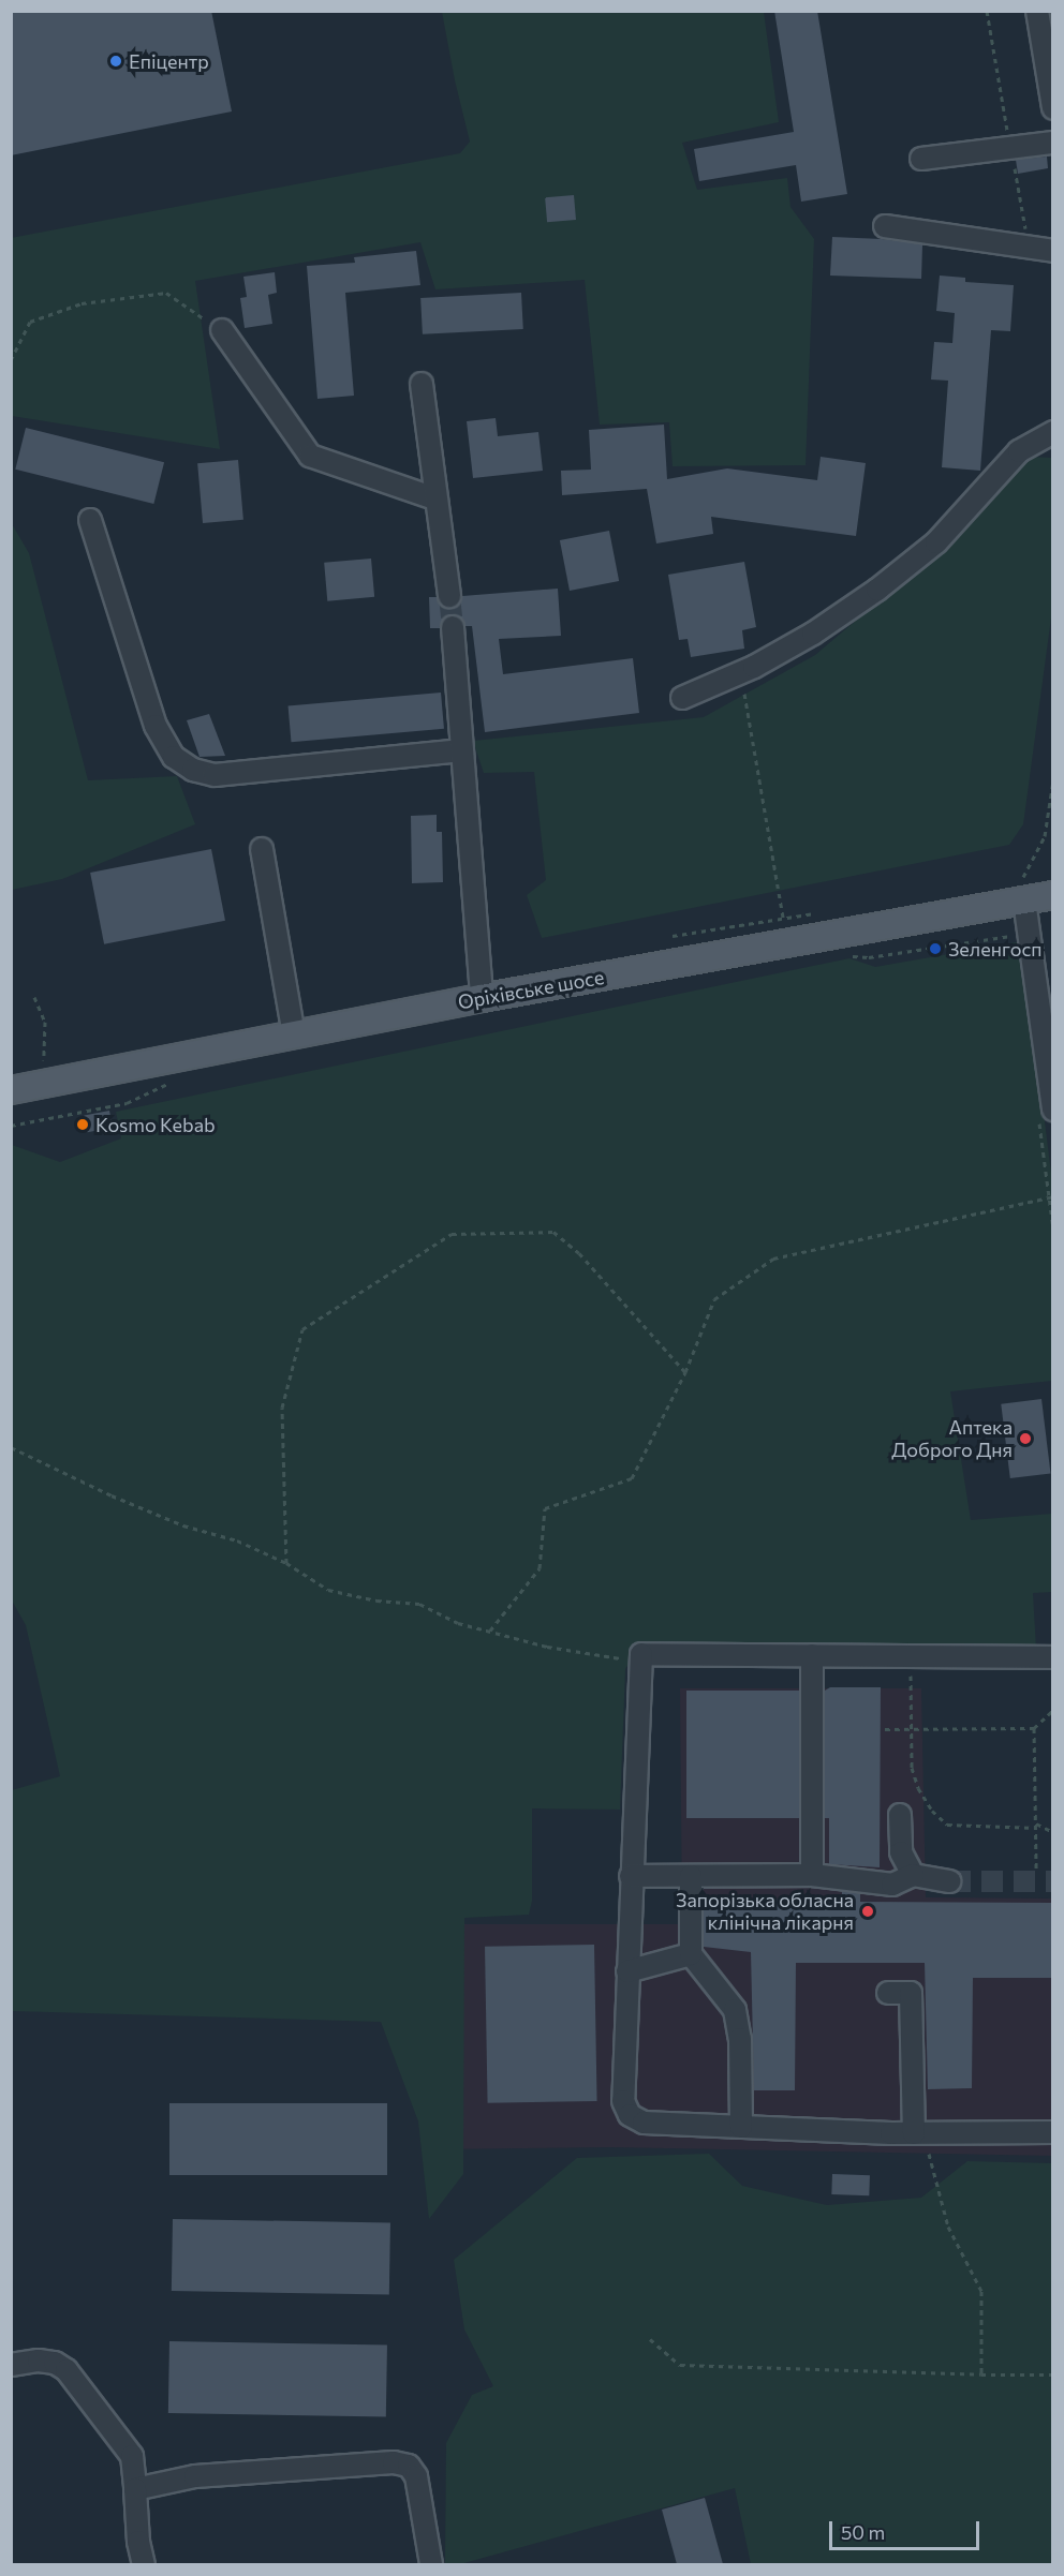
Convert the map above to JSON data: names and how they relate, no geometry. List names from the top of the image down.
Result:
{
  "streets": {
    "main road": ["Оріхівське шосе"]
  },
  "places": [
    "Епіцентр",
    "Зеленгосп",
    "Kosmo Kebab",
    "Аптека Доброго Дня",
    "Запорізька обласна клінічна лікарня"
  ],
  "scale_bar": "50 m"
}
